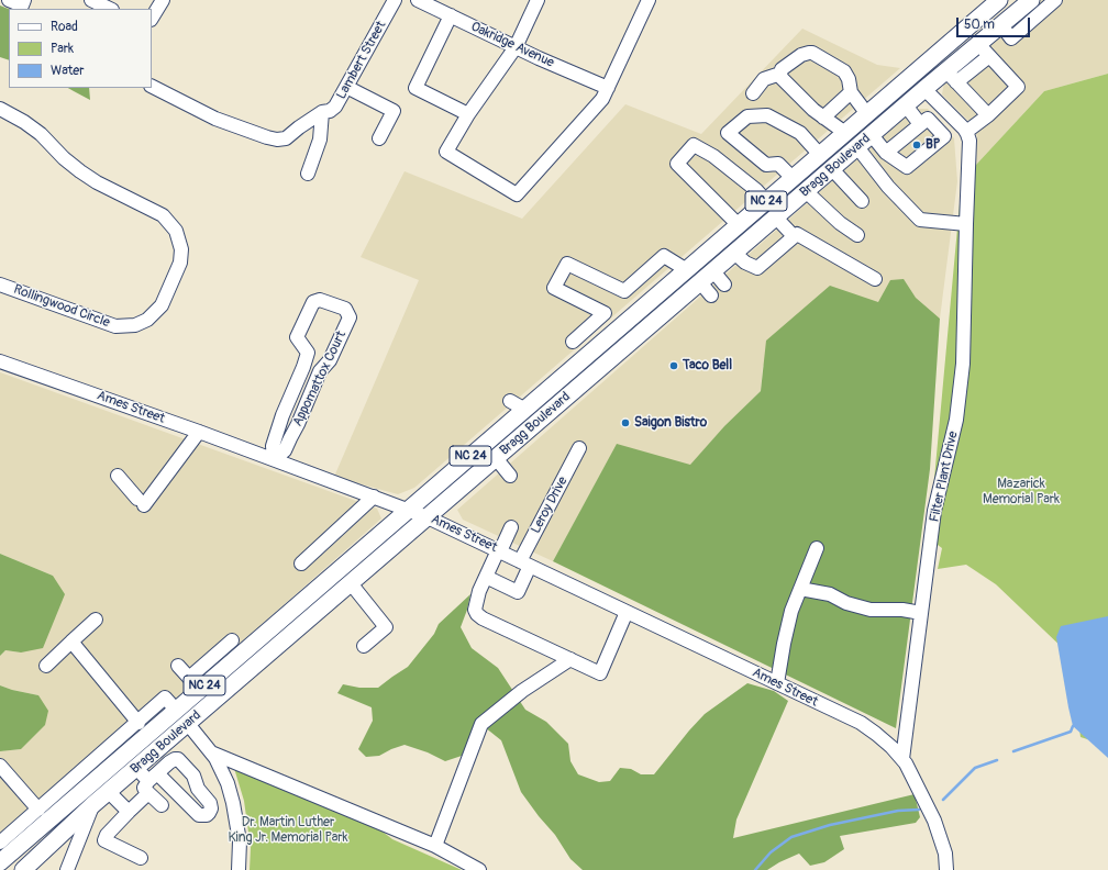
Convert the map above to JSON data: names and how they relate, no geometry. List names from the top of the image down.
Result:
{
  "streets": {
    "main road": ["Bragg Boulevard", "NC 24"],
    "street": [
      "Oakridge Avenue",
      "Lambert Street",
      "Rollingwood Circle",
      "Appomattox Court",
      "Ames Street",
      "Filter Plant Drive",
      "Leroy Drive"
    ]
  },
  "crossings": [
    ["Bragg Boulevard", "Ames Street"],
    ["Appomattox Court", "Ames Street"],
    ["Ames Street", "Filter Plant Drive"],
    ["Ames Street", "Leroy Drive"]
  ],
  "parks": ["Mazarick Memorial Park", "Dr. Martin Luther King Jr. Memorial Park"],
  "places": ["BP", "Taco Bell", "Saigon Bistro"],
  "legend": ["Road", "Park", "Water"],
  "scale_bar": "50 m"
}
